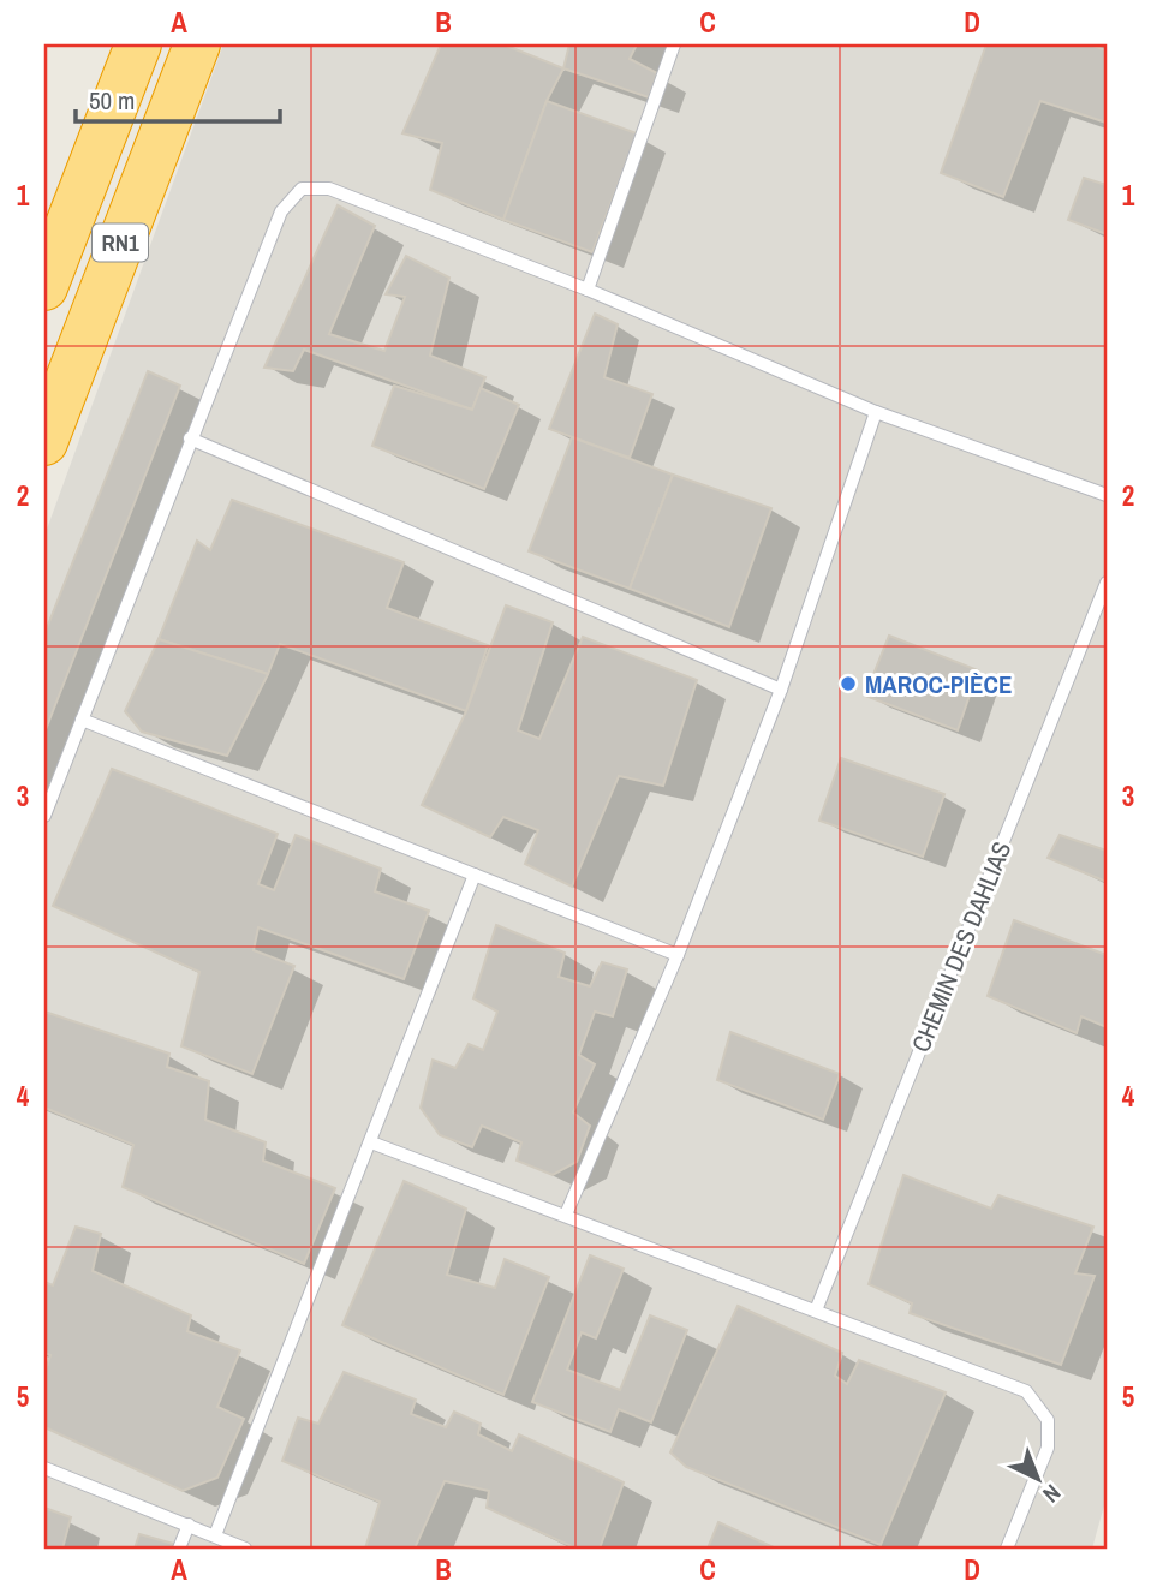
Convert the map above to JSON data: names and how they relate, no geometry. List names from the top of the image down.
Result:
{
  "streets": {
    "highway": ["RN1"],
    "lane": ["CHEMIN DES DAHLIAS"]
  },
  "places": ["MAROC-PIÈCE"],
  "scale_bar": "50 m",
  "north": "bottom right",
  "grid": {
    "columns": [
      "A",
      "B",
      "C",
      "D"
    ],
    "rows": [
      "1",
      "2",
      "3",
      "4",
      "5"
    ]
  }
}
